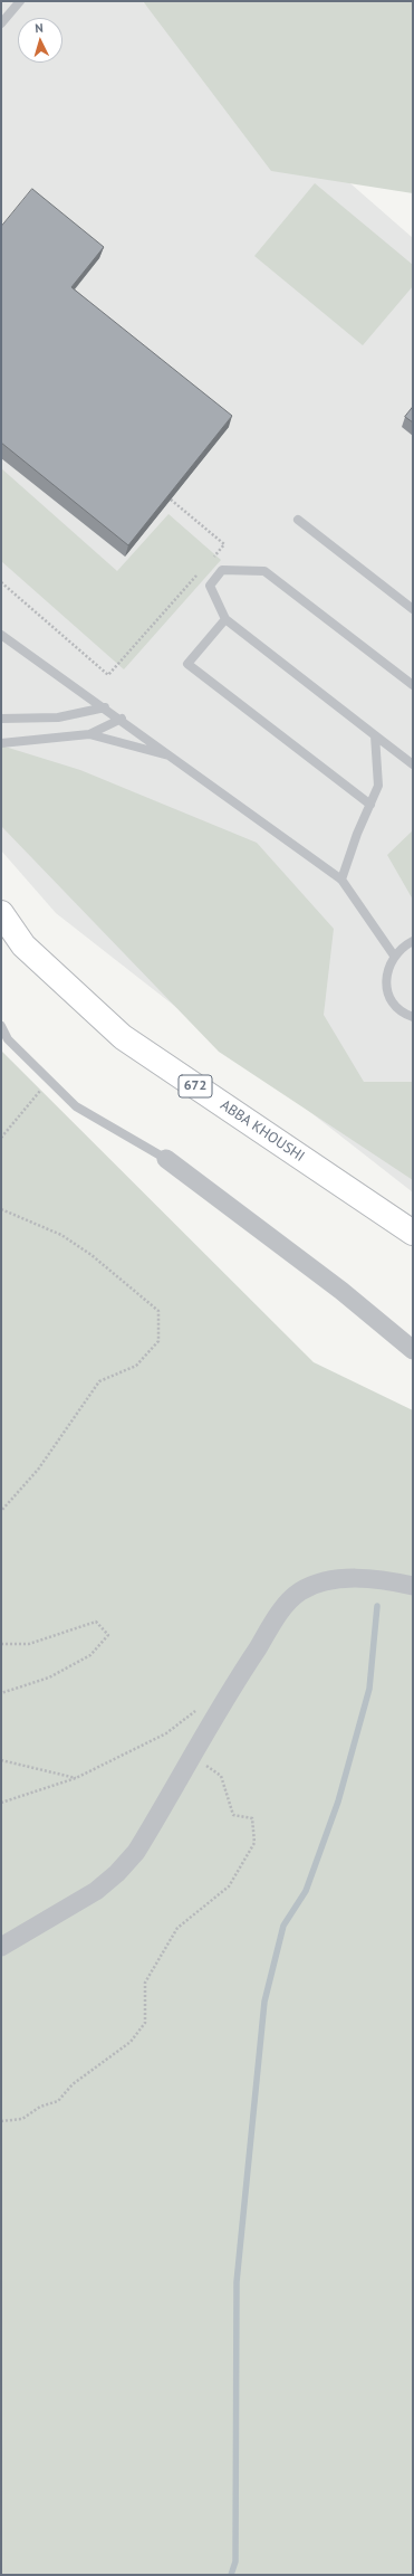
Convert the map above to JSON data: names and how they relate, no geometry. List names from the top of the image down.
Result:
{
  "streets": {
    "main road": ["672", "ABBA KHOUSHI"]
  },
  "north": "top"
}
